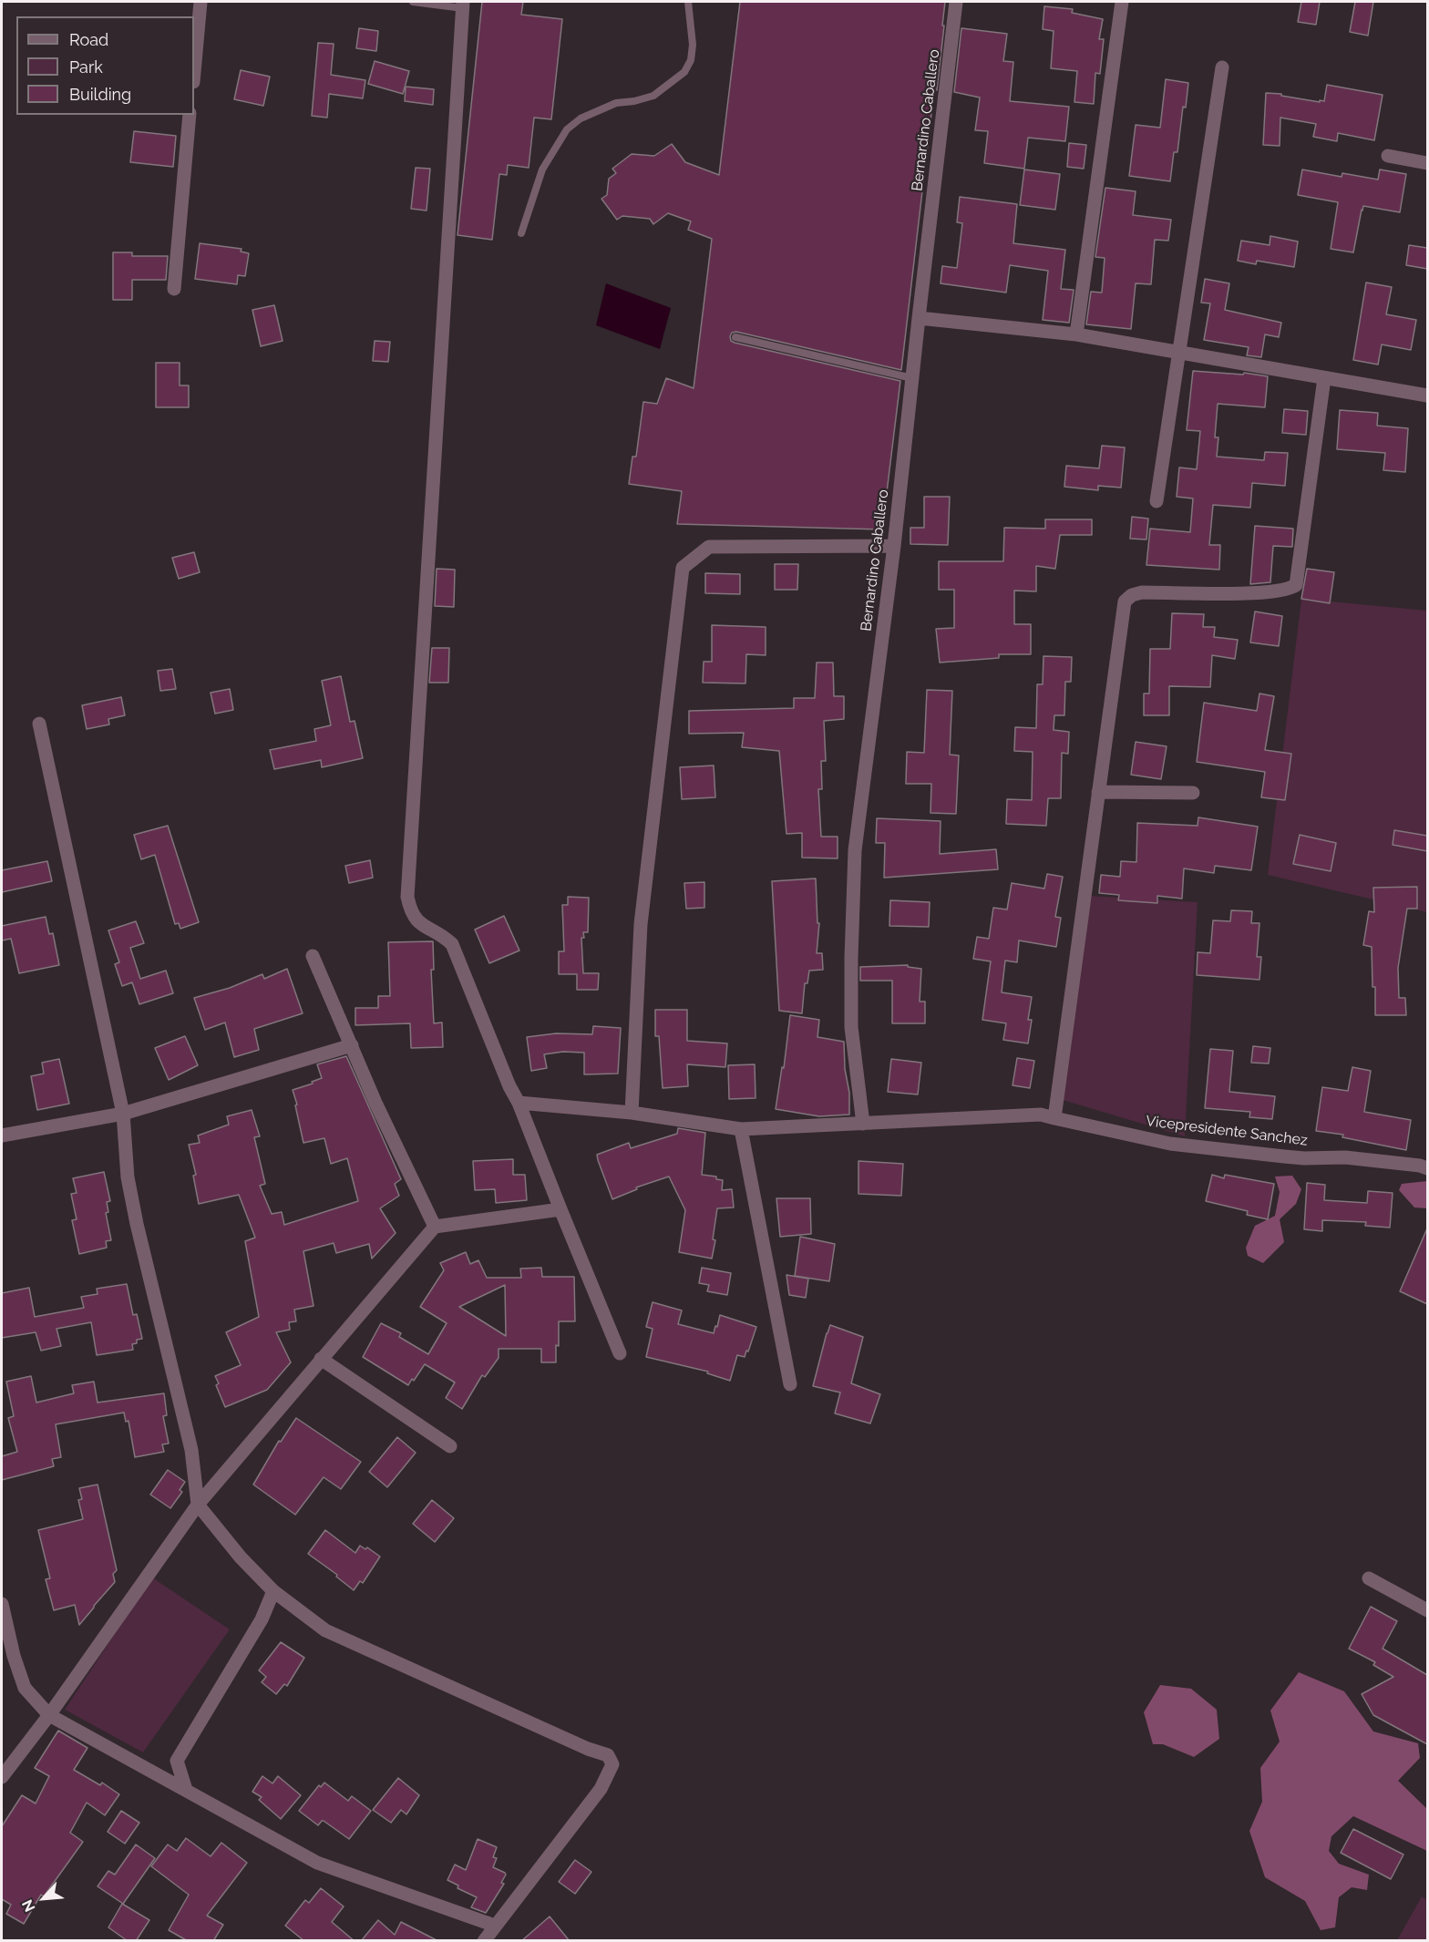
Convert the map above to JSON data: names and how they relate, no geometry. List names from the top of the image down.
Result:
{
  "streets": {
    "street": ["Bernardino Caballero", "Vicepresidente Sanchez"]
  },
  "crossings": [
    ["Bernardino Caballero", "Vicepresidente Sanchez"]
  ],
  "legend": ["Road", "Park", "Building"],
  "north": "bottom left"
}
